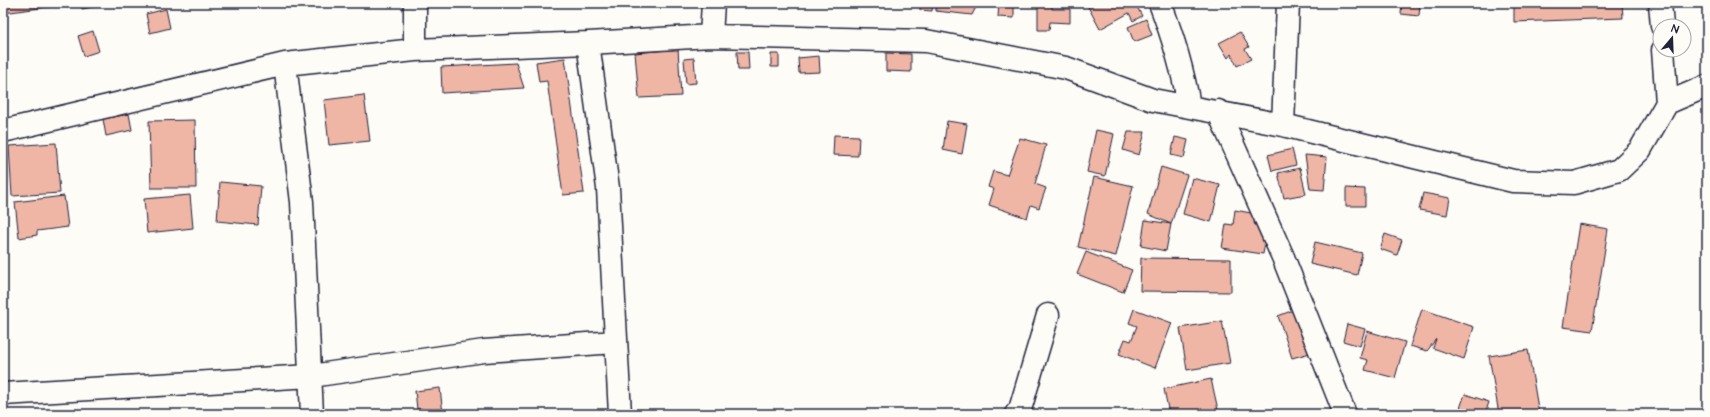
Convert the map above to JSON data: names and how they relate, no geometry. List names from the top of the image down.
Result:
{
  "north": "top"
}
